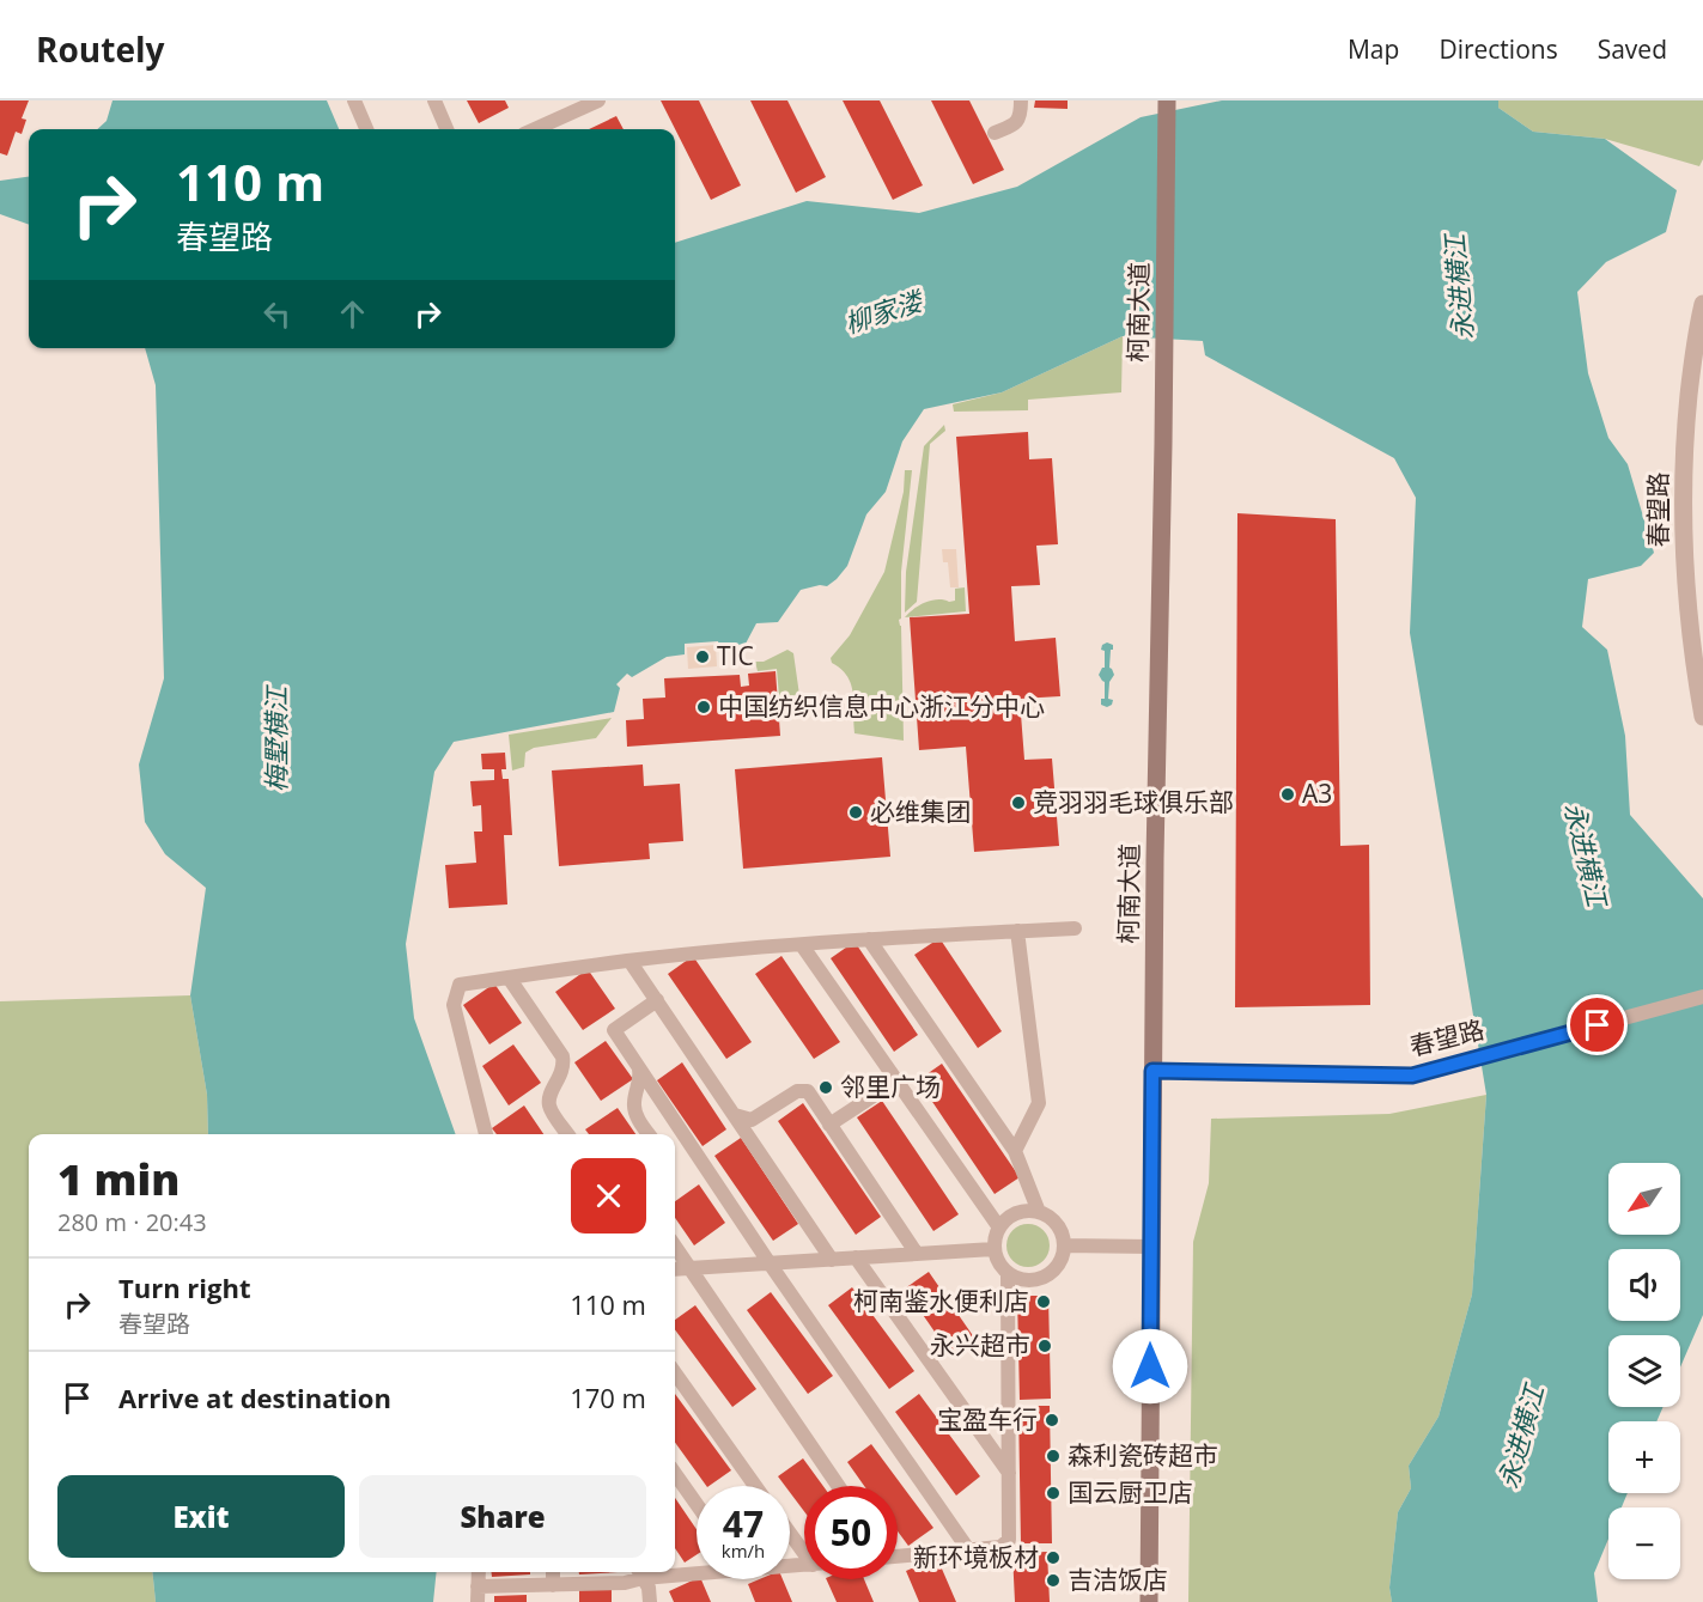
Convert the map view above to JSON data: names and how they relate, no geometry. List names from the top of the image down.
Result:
{
  "streets": {
    "main road": ["柯南大道"],
    "street": ["春望路"]
  },
  "crossings": [
    ["柯南大道", "春望路"]
  ],
  "water": ["永进横江", "柳家溇", "梅墅横江"],
  "places": [
    "TIC",
    "中国纺织信息中心浙江分中心",
    "A3",
    "竞羽羽毛球俱乐部",
    "必维集团",
    "邻里广场",
    "柯南鉴水便利店",
    "永兴超市",
    "宝盈车行",
    "森利瓷砖超市",
    "国云厨卫店",
    "新环境板材",
    "吉洁饭店"
  ],
  "north": "bottom left",
  "page": {
    "header": "Routely",
    "nav": ["Map", "Directions", "Saved"],
    "turn": ["110 m", "春望路"],
    "heading": ["1 min", "280 m · 20:43"],
    "map_buttons": ["+", "−"],
    "list": [
      {
        "name": "Turn right",
        "note": "春望路",
        "value": "110 m"
      },
      {
        "name": "Arrive at destination",
        "value": "170 m"
      }
    ],
    "buttons": ["Exit", "Share"],
    "speed": "47 km/h",
    "limit": "50"
  }
}
